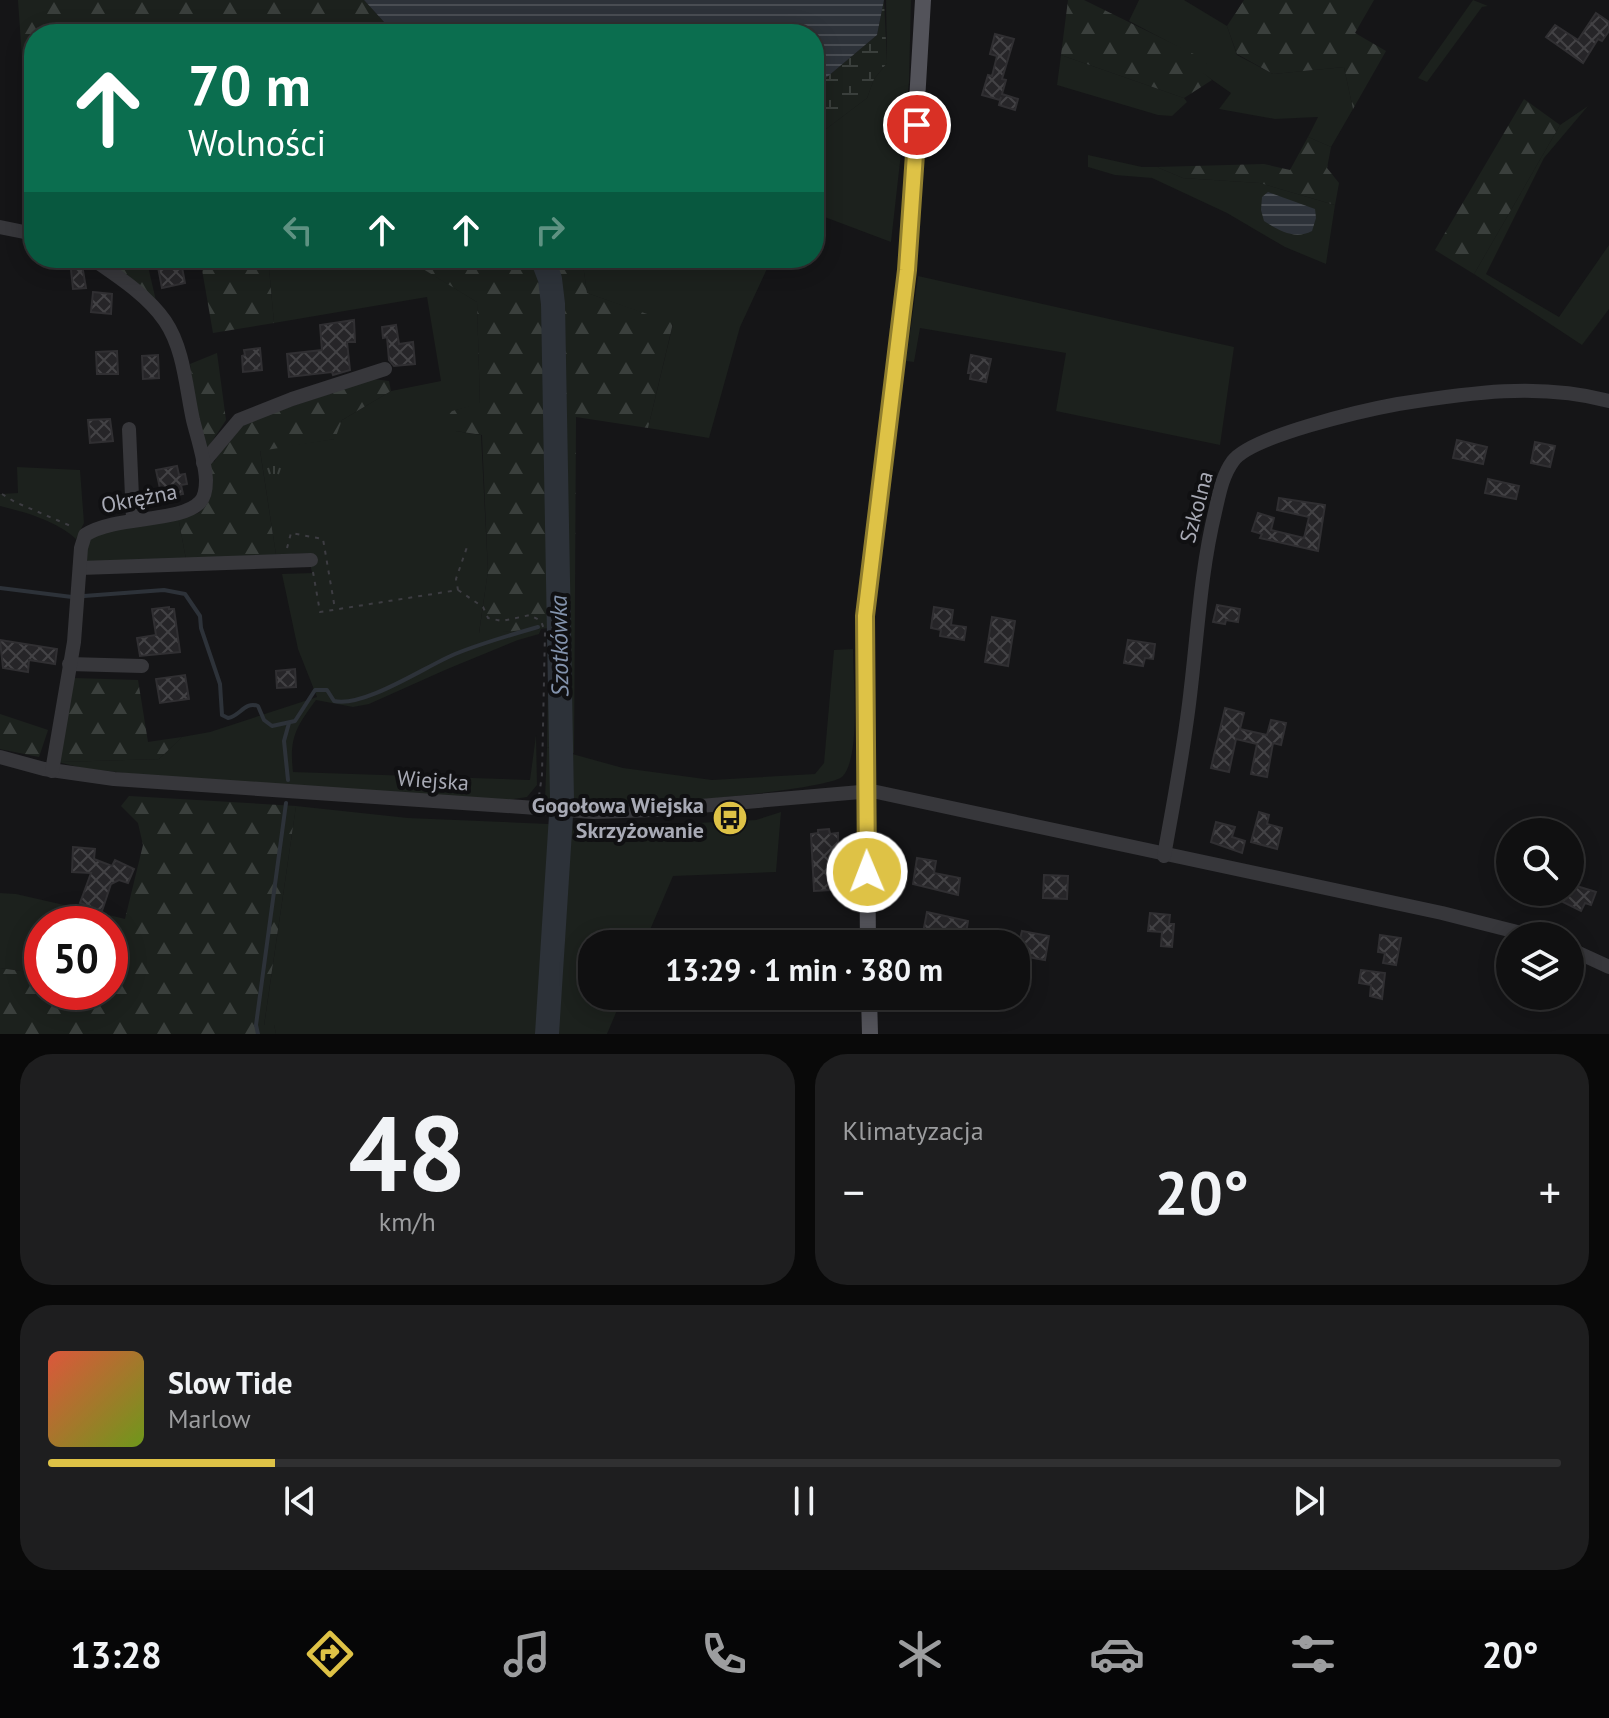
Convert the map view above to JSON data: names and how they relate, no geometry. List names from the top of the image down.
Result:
{
  "streets": {
    "street": ["Okrężna", "Szkolna", "Wiejska"]
  },
  "crossings": [
    ["Okrężna", "Wiejska"],
    ["Szkolna", "Wiejska"]
  ],
  "water": ["Szotkówka"],
  "places": {
    "bus stop": ["Gogołowa Wiejska Skrzyżowanie"]
  },
  "page": {
    "turn": ["70 m", "Wolności"],
    "limit": "50",
    "trip": "13:29 · 1 min · 380 m",
    "tile": [
      ["48", "km/h"],
      "Klimatyzacja"
    ],
    "heat": ["−", "20°", "+"],
    "song": ["Slow Tide", "Marlow"],
    "tabs": ["13:28", "20°"]
  }
}
